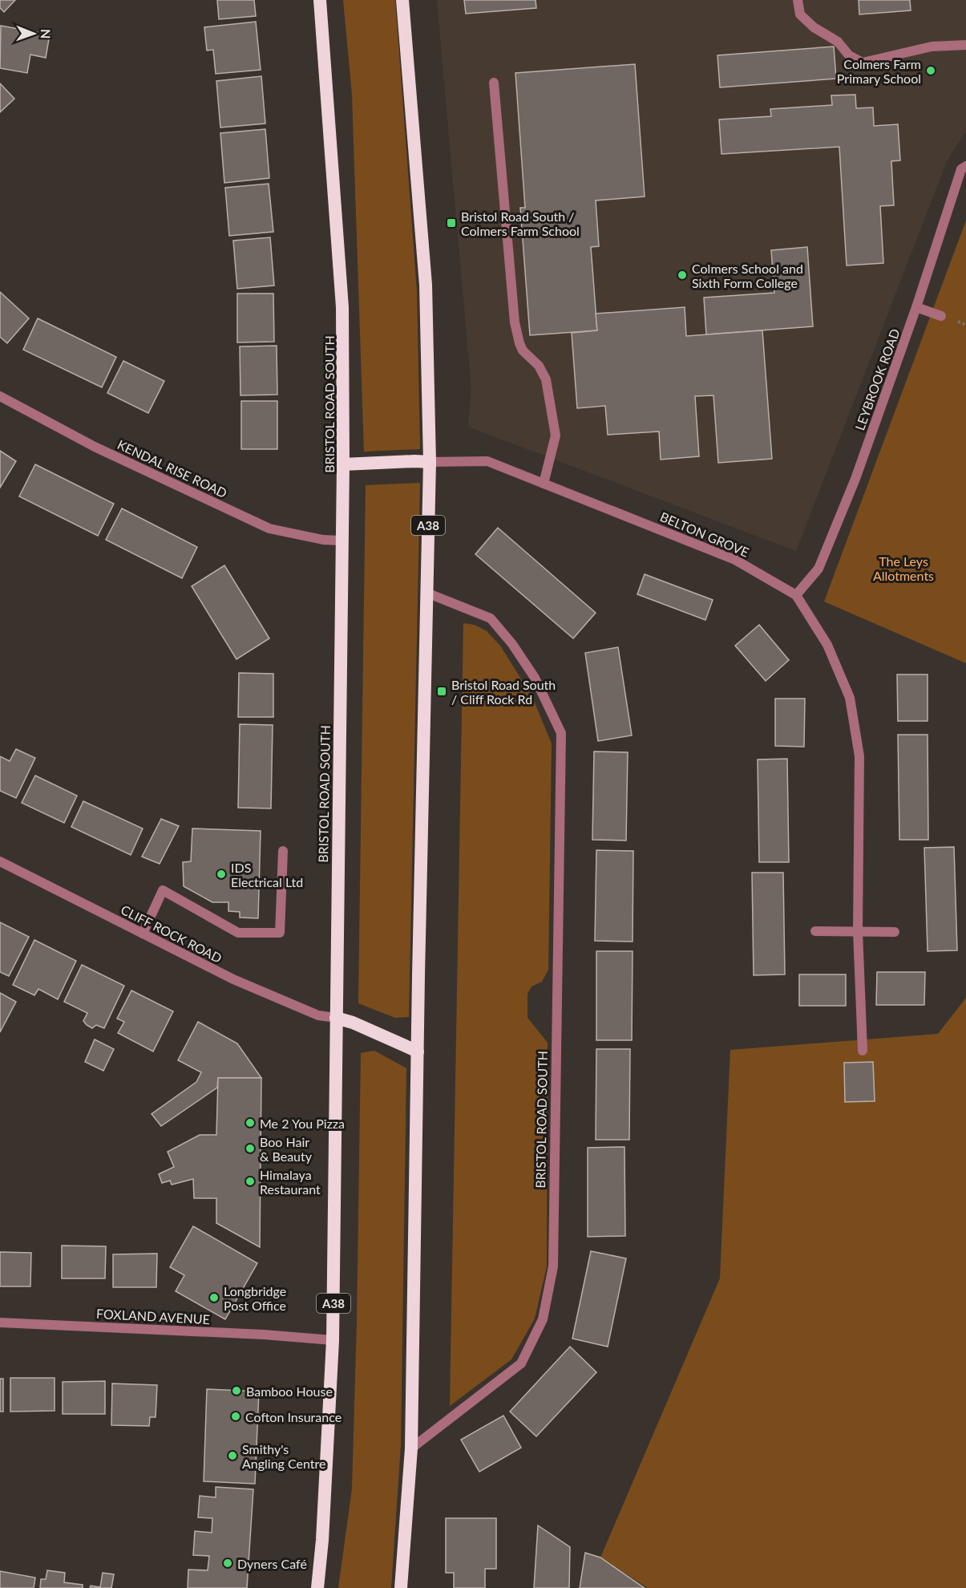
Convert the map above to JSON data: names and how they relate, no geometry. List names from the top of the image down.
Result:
{
  "streets": {
    "highway": ["BRISTOL ROAD SOUTH", "A38"],
    "street": [
      "LEYBROOK ROAD",
      "KENDAL RISE ROAD",
      "BELTON GROVE",
      "CLIFF ROCK ROAD",
      "FOXLAND AVENUE"
    ]
  },
  "crossings": [
    ["LEYBROOK ROAD", "BELTON GROVE"],
    ["BRISTOL ROAD SOUTH", "KENDAL RISE ROAD"],
    ["BRISTOL ROAD SOUTH", "A38"],
    ["BRISTOL ROAD SOUTH", "CLIFF ROCK ROAD"],
    ["BRISTOL ROAD SOUTH", "FOXLAND AVENUE"],
    ["A38", "BELTON GROVE"]
  ],
  "parks": ["The Leys Allotments"],
  "places": {
    "other": [
      "Colmers Farm Primary School",
      "Colmers School and Sixth Form College",
      "IDS Electrical Ltd",
      "Me 2 You Pizza",
      "Boo Hair & Beauty",
      "Himalaya Restaurant",
      "Longbridge Post Office",
      "Bamboo House",
      "Cofton Insurance",
      "Smithy's Angling Centre",
      "Dyners Café"
    ],
    "transit": ["Bristol Road South / Colmers Farm School", "Bristol Road South / Cliff Rock Rd"]
  },
  "north": "right"
}
